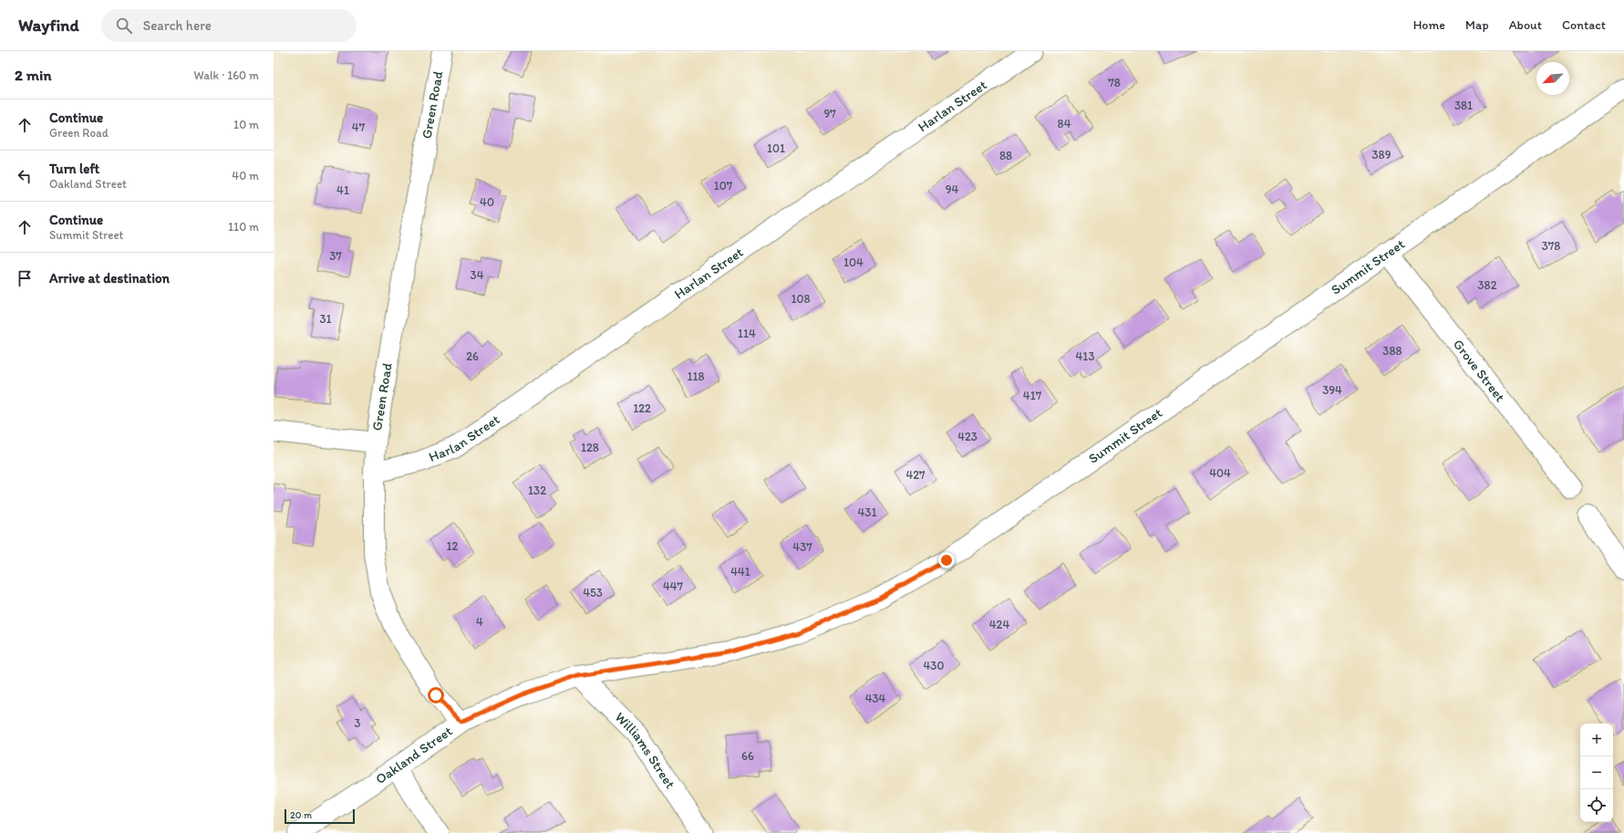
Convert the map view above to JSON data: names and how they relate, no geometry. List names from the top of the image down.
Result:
{
  "streets": {
    "street": [
      "Green Road",
      "Harlan Street",
      "Summit Street",
      "Grove Street",
      "Williams Street",
      "Oakland Street"
    ]
  },
  "crossings": [
    ["Green Road", "Harlan Street"],
    ["Green Road", "Oakland Street"],
    ["Summit Street", "Grove Street"],
    ["Summit Street", "Williams Street"],
    ["Summit Street", "Oakland Street"],
    ["Williams Street", "Oakland Street"]
  ],
  "house_numbers": [
    "78",
    "381",
    "97",
    "84",
    "47",
    "101",
    "389",
    "88",
    "107",
    "94",
    "41",
    "40",
    "378",
    "37",
    "104",
    "34",
    "382",
    "108",
    "31",
    "114",
    "388",
    "26",
    "413",
    "118",
    "394",
    "417",
    "122",
    "423",
    "128",
    "404",
    "427",
    "132",
    "431",
    "12",
    "437",
    "441",
    "447",
    "453",
    "4",
    "424",
    "430",
    "434",
    "3",
    "66"
  ],
  "scale_bar": "20 m",
  "north": "bottom left",
  "page": {
    "header": "Wayfind",
    "search": "Search here",
    "nav": [
      "Home",
      "Map",
      "About",
      "Contact"
    ],
    "heading": ["2 min", "Walk · 160 m"],
    "list": [
      ["Continue", "Green Road", "10 m"],
      ["Turn left", "Oakland Street", "40 m"],
      ["Continue", "Summit Street", "110 m"],
      "Arrive at destination"
    ],
    "map_buttons": ["+", "−"],
    "scale": "20 m"
  }
}
